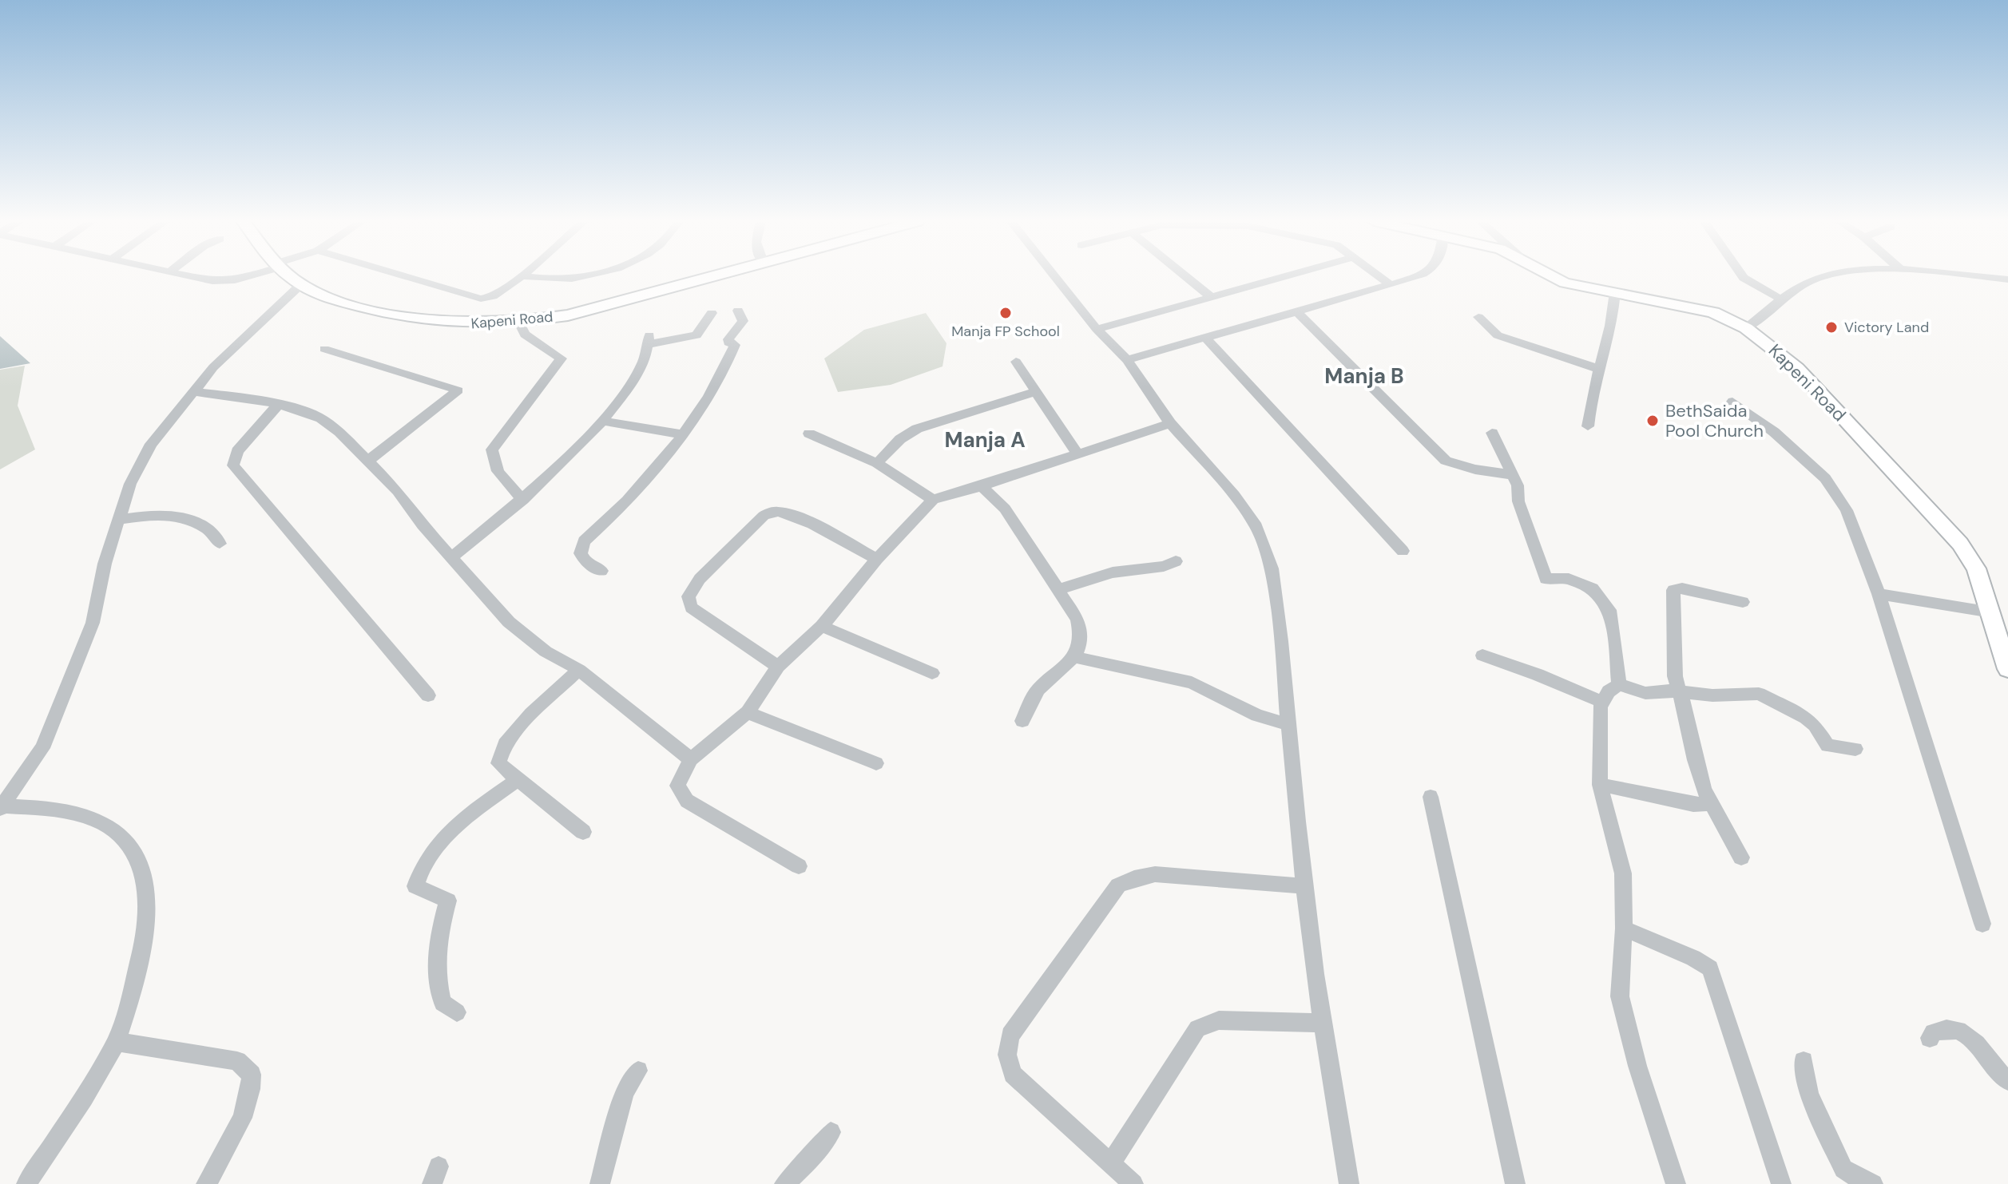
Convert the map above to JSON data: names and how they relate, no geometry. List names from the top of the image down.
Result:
{
  "streets": {
    "main road": ["Kapeni Road"]
  },
  "districts": ["Manja B", "Manja A"],
  "places": ["Manja FP School", "Victory Land", "BethSaida Pool Church"]
}
